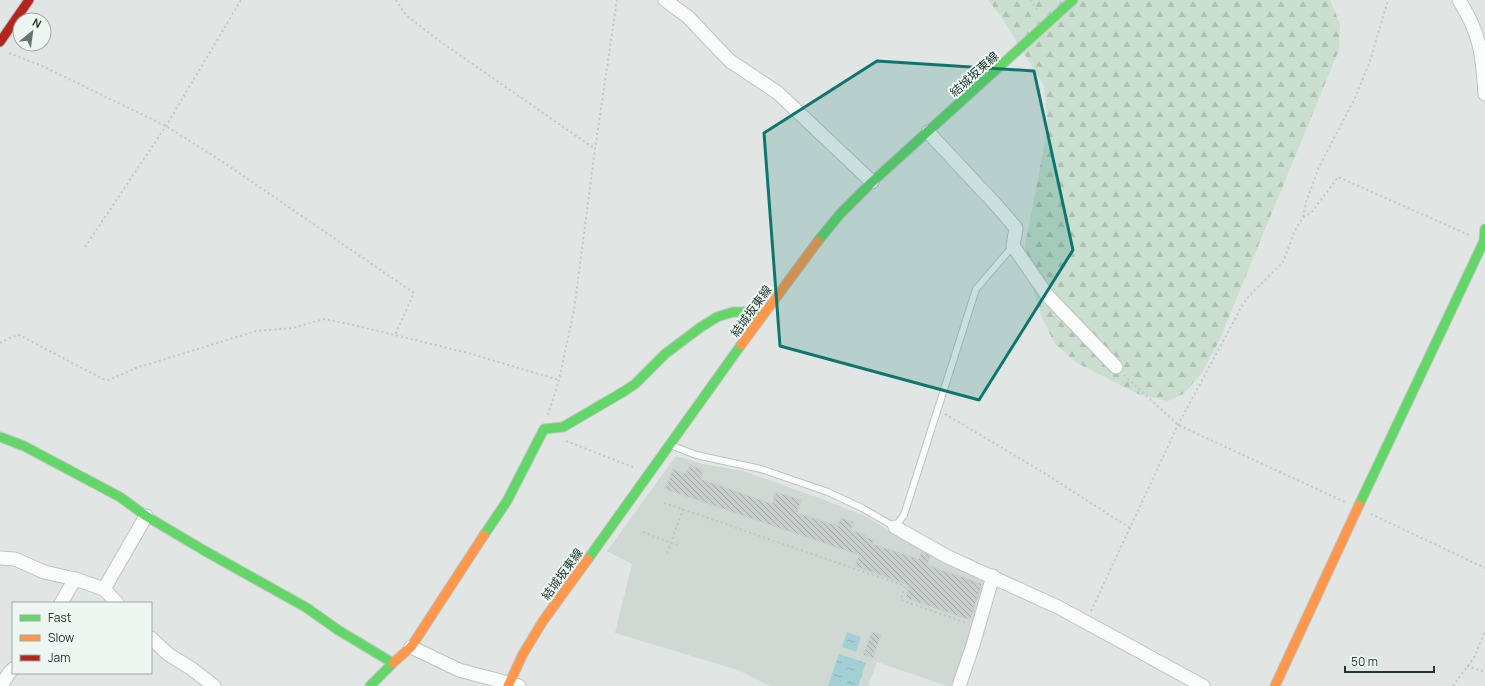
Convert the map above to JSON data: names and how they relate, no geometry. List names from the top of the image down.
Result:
{
  "streets": {
    "street": ["結城坂東線"]
  },
  "legend": ["Fast", "Slow", "Jam"],
  "scale_bar": "50 m",
  "north": "top right"
}
